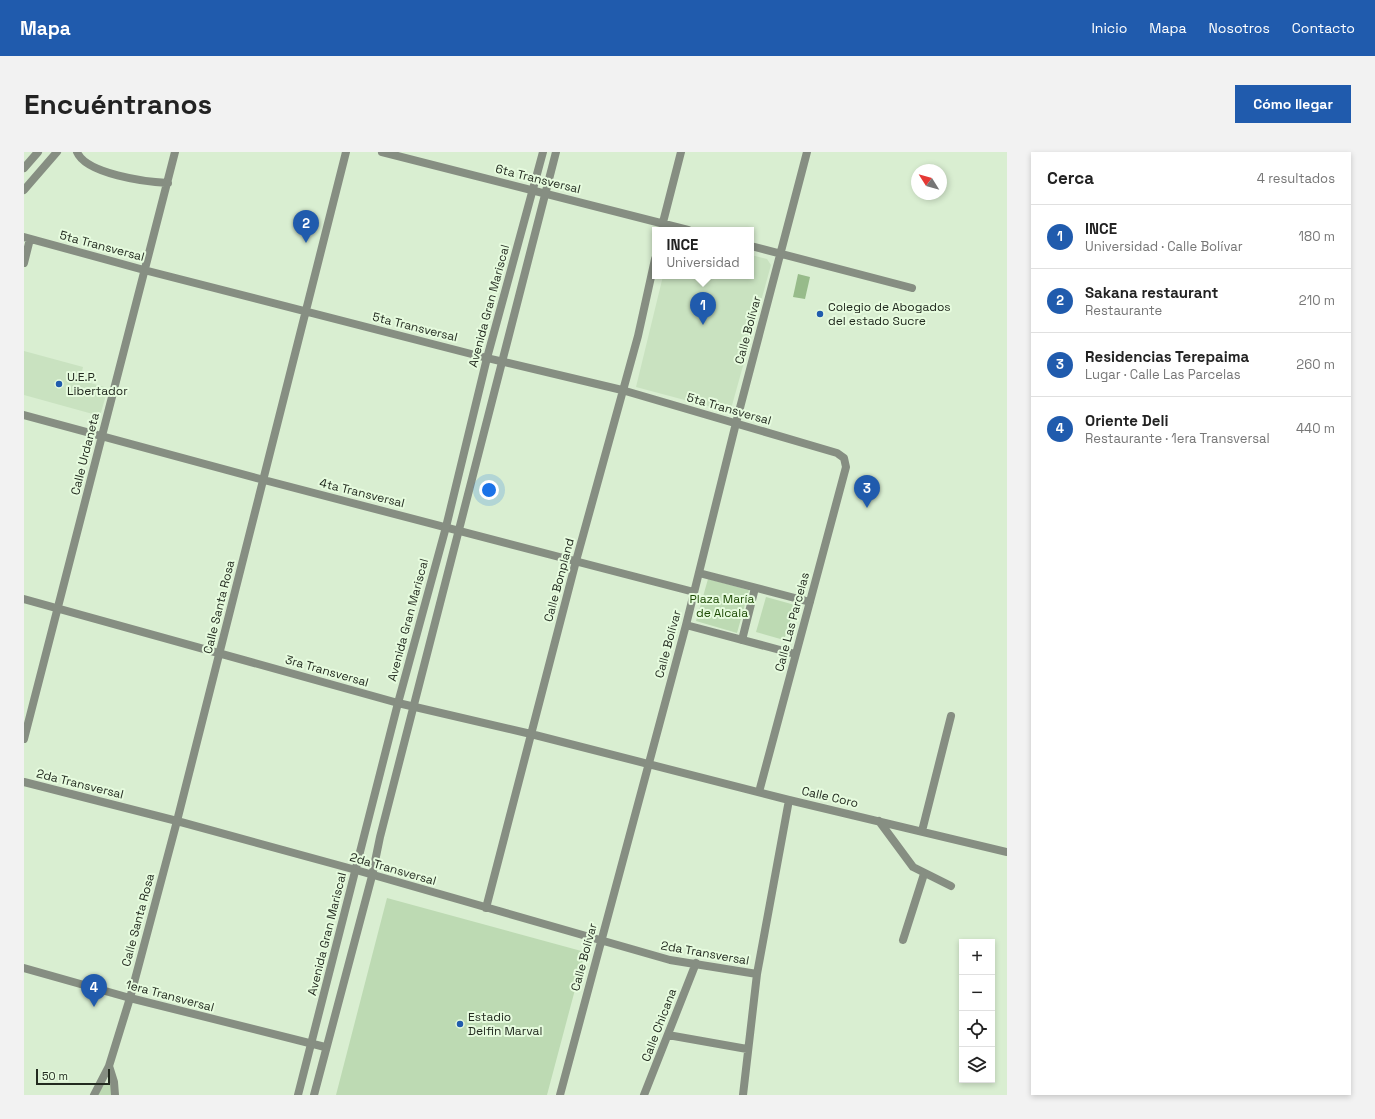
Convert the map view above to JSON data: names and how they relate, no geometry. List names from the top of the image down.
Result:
{
  "streets": {
    "street": [
      "6ta Transversal",
      "5ta Transversal",
      "Avenida Gran Mariscal",
      "Calle Bolívar",
      "Calle Urdaneta",
      "4ta Transversal",
      "Calle Bonpland",
      "Calle Santa Rosa",
      "Calle Las Parcelas",
      "3ra Transversal",
      "2da Transversal",
      "Calle Coro",
      "1era Transversal",
      "Calle Chicana"
    ]
  },
  "crossings": [
    ["6ta Transversal", "Avenida Gran Mariscal"],
    ["5ta Transversal", "Avenida Gran Mariscal"],
    ["5ta Transversal", "Calle Bolívar"],
    ["5ta Transversal", "Calle Urdaneta"],
    ["5ta Transversal", "Calle Bonpland"],
    ["5ta Transversal", "Calle Santa Rosa"],
    ["5ta Transversal", "Calle Las Parcelas"],
    ["Avenida Gran Mariscal", "4ta Transversal"],
    ["Avenida Gran Mariscal", "3ra Transversal"],
    ["Avenida Gran Mariscal", "2da Transversal"],
    ["Avenida Gran Mariscal", "1era Transversal"],
    ["Calle Bolívar", "4ta Transversal"],
    ["Calle Bolívar", "3ra Transversal"],
    ["Calle Bolívar", "2da Transversal"],
    ["Calle Bolívar", "Calle Coro"],
    ["Calle Urdaneta", "4ta Transversal"],
    ["Calle Urdaneta", "3ra Transversal"],
    ["4ta Transversal", "Calle Bonpland"],
    ["4ta Transversal", "Calle Santa Rosa"],
    ["Calle Bonpland", "3ra Transversal"],
    ["Calle Bonpland", "2da Transversal"],
    ["Calle Santa Rosa", "3ra Transversal"],
    ["Calle Santa Rosa", "2da Transversal"],
    ["Calle Santa Rosa", "1era Transversal"],
    ["Calle Las Parcelas", "Calle Coro"],
    ["3ra Transversal", "Calle Coro"],
    ["2da Transversal", "Calle Chicana"]
  ],
  "parks": ["Plaza María de Alcala"],
  "places": ["Colegio de Abogados del estado Sucre", "U.E.P. Libertador", "Estadio Delfin Marval"],
  "scale_bar": "50 m",
  "north": "top left",
  "page": {
    "header": "Mapa",
    "nav": [
      "Inicio",
      "Mapa",
      "Nosotros",
      "Contacto"
    ],
    "buttons": "Cómo llegar",
    "title": "Encuéntranos",
    "heading": ["Cerca", "4 resultados"],
    "list": [
      {
        "mark": "1",
        "name": "INCE",
        "note": "Universidad · Calle Bolívar",
        "value": "180 m"
      },
      {
        "mark": "2",
        "name": "Sakana restaurant",
        "note": "Restaurante",
        "value": "210 m"
      },
      {
        "mark": "3",
        "name": "Residencias Terepaima",
        "note": "Lugar · Calle Las Parcelas",
        "value": "260 m"
      },
      {
        "mark": "4",
        "name": "Oriente Deli",
        "note": "Restaurante · 1era Transversal",
        "value": "440 m"
      }
    ],
    "pins": [
      "2",
      "1",
      "3",
      "4"
    ],
    "popup": ["INCE", "Universidad"],
    "map_buttons": ["+", "−"],
    "scale": "50 m"
  }
}
